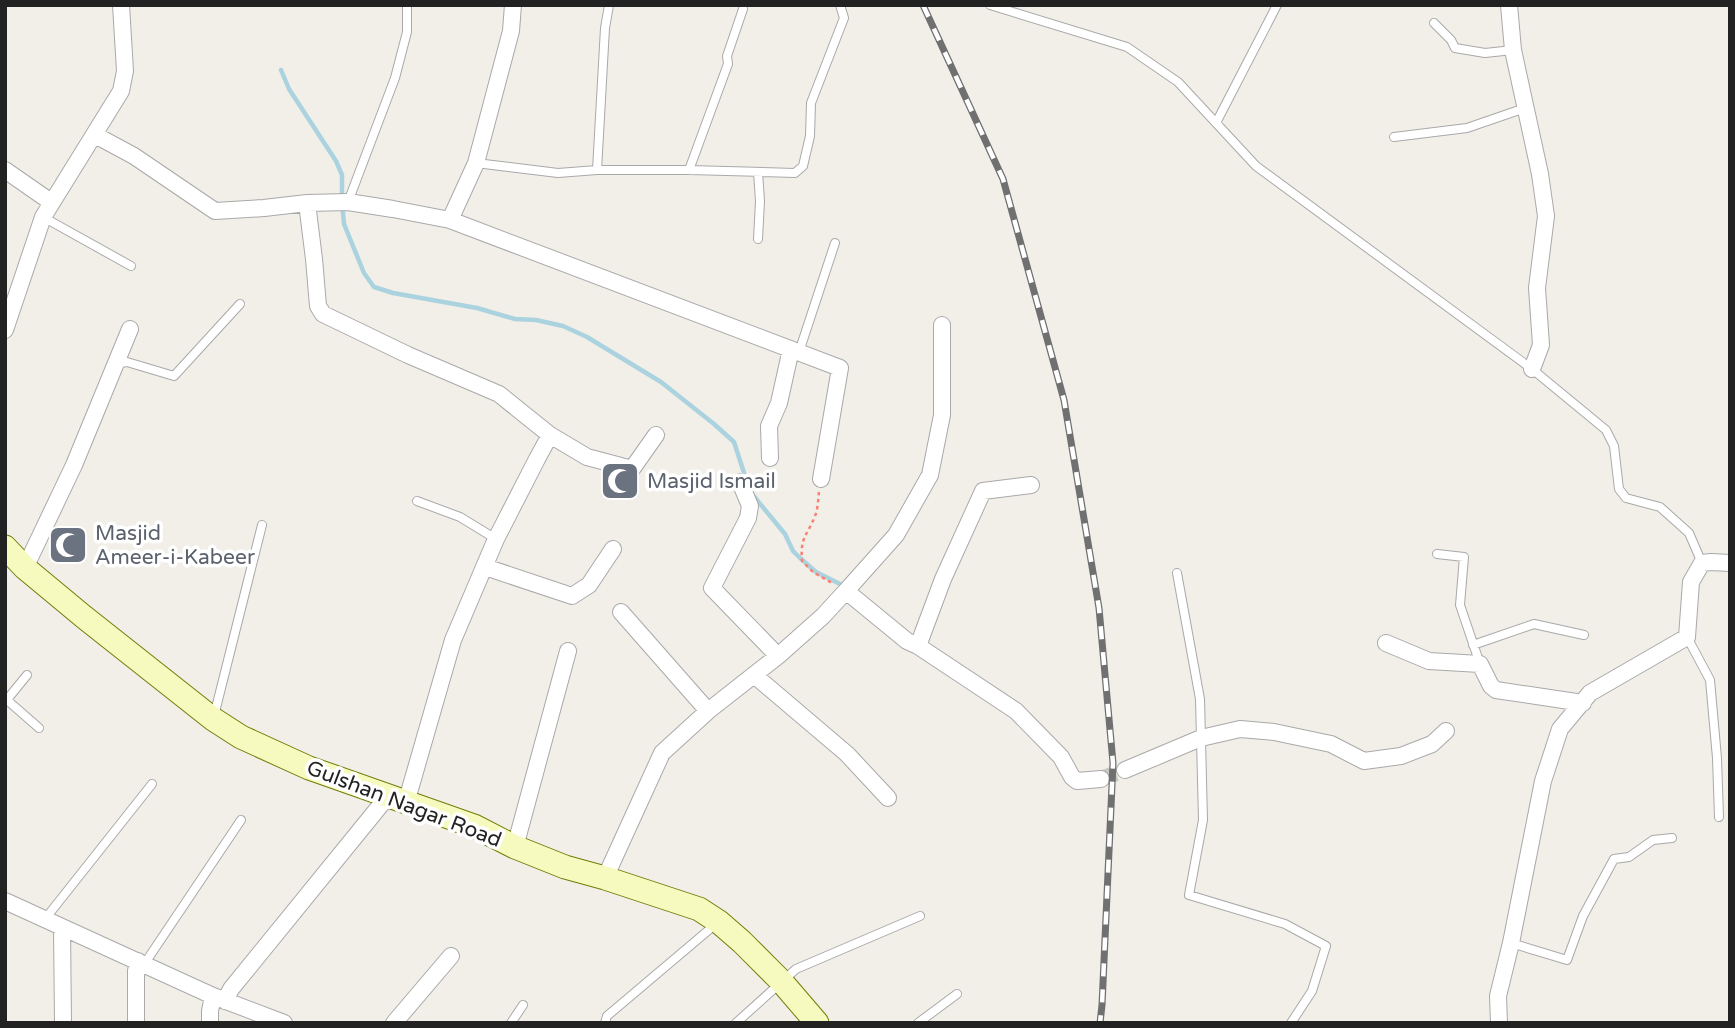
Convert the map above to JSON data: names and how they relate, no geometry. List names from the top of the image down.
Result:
{
  "streets": {
    "street": ["Gulshan Nagar Road"]
  },
  "places": {
    "mosque": ["Masjid Ismail", "Masjid Ameer-i-Kabeer"]
  }
}
